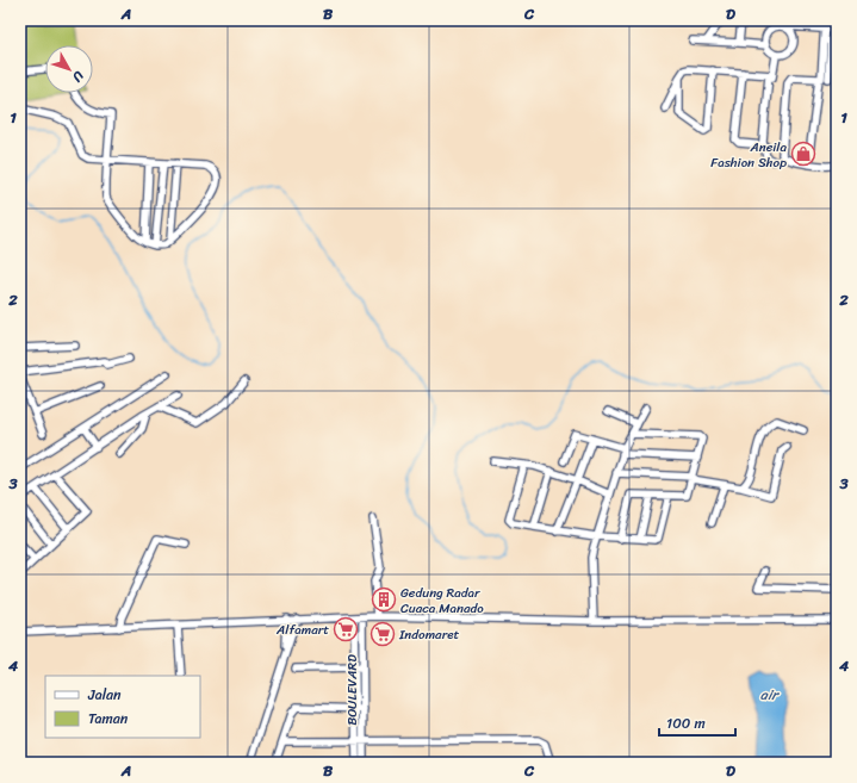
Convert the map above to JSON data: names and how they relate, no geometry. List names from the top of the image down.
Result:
{
  "streets": {
    "street": ["BOULEVARD"]
  },
  "water": ["air"],
  "places": {
    "shop": ["Aneila Fashion Shop"],
    "building": ["Gedung Radar Cuaca Manado"],
    "supermarket": ["Alfamart", "Indomaret"]
  },
  "legend": ["Jalan", "Taman"],
  "scale_bar": "100 m",
  "north": "bottom right",
  "grid": {
    "columns": [
      "A",
      "B",
      "C",
      "D"
    ],
    "rows": [
      "1",
      "2",
      "3",
      "4"
    ]
  }
}
